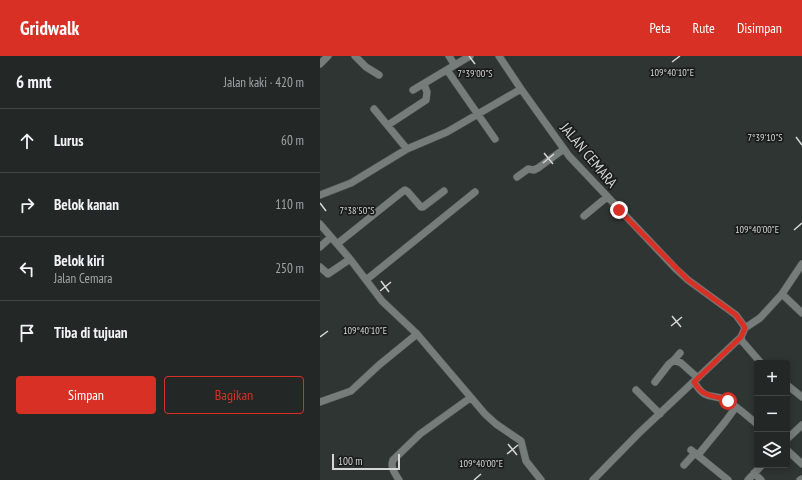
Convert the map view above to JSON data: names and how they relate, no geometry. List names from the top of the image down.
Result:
{
  "streets": {
    "street": ["JALAN CEMARA"]
  },
  "scale_bar": "100 m",
  "page": {
    "header": "Gridwalk",
    "nav": ["Peta", "Rute", "Disimpan"],
    "heading": ["6 mnt", "Jalan kaki · 420 m"],
    "list": [
      ["Lurus", "60 m"],
      ["Belok kanan", "110 m"],
      ["Belok kiri", "Jalan Cemara", "250 m"],
      "Tiba di tujuan"
    ],
    "map_buttons": ["+", "−"],
    "buttons": ["Simpan", "Bagikan"],
    "scale": "100 m"
  },
  "coordinates": [
    "109°40'10\"E",
    "7°39'00\"S",
    "7°39'10\"S",
    "7°38'50\"S",
    "109°40'00\"E"
  ]
}
